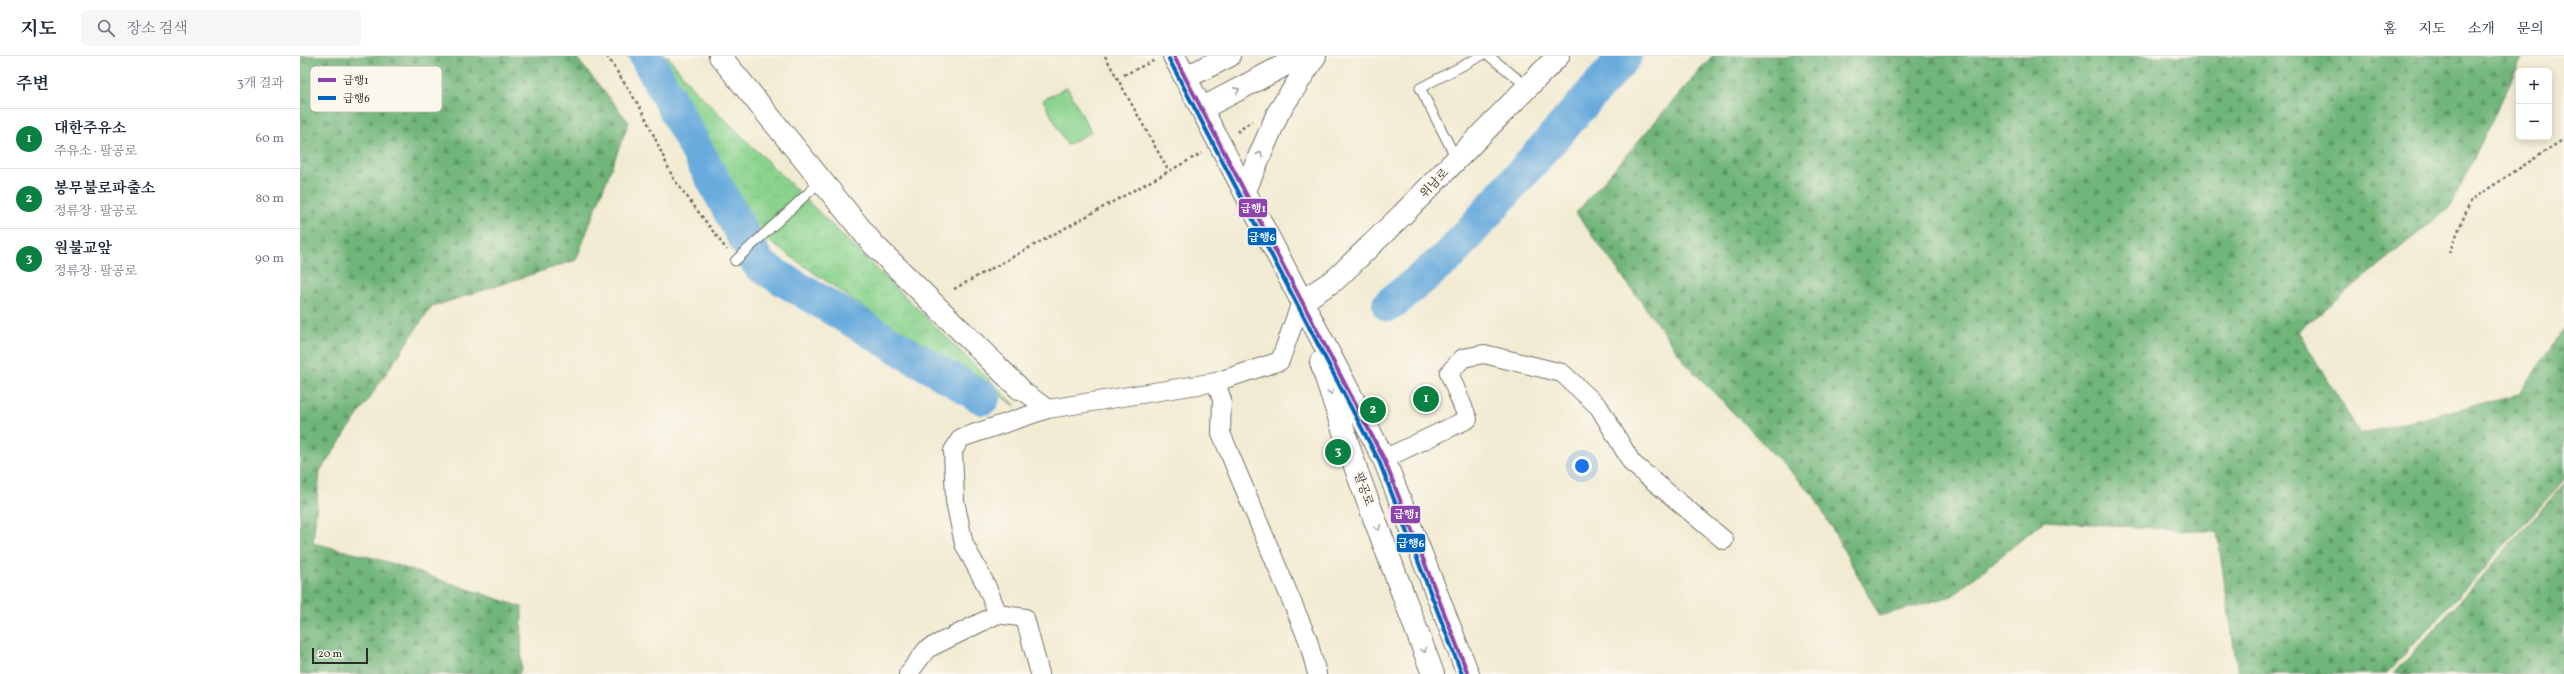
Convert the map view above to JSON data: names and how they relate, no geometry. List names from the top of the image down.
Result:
{
  "streets": {
    "main road": ["위남로", "팔공로"]
  },
  "crossings": [
    ["위남로", "팔공로"]
  ],
  "lines": ["transit line 급행1", "transit line 급행6"],
  "legend": ["급행1", "급행6"],
  "scale_bar": "20 m",
  "page": {
    "header": "지도",
    "search": "장소 검색",
    "nav": [
      "홈",
      "지도",
      "소개",
      "문의"
    ],
    "heading": ["주변", "3개 결과"],
    "map_buttons": ["+", "−"],
    "list": [
      {
        "mark": "1",
        "name": "대한주유소",
        "note": "주유소 · 팔공로",
        "value": "60 m"
      },
      {
        "mark": "2",
        "name": "봉무불로파출소",
        "note": "정류장 · 팔공로",
        "value": "80 m"
      },
      {
        "mark": "3",
        "name": "원불교앞",
        "note": "정류장 · 팔공로",
        "value": "90 m"
      }
    ],
    "pins": ["1", "2", "3"],
    "scale": "20 m"
  }
}
